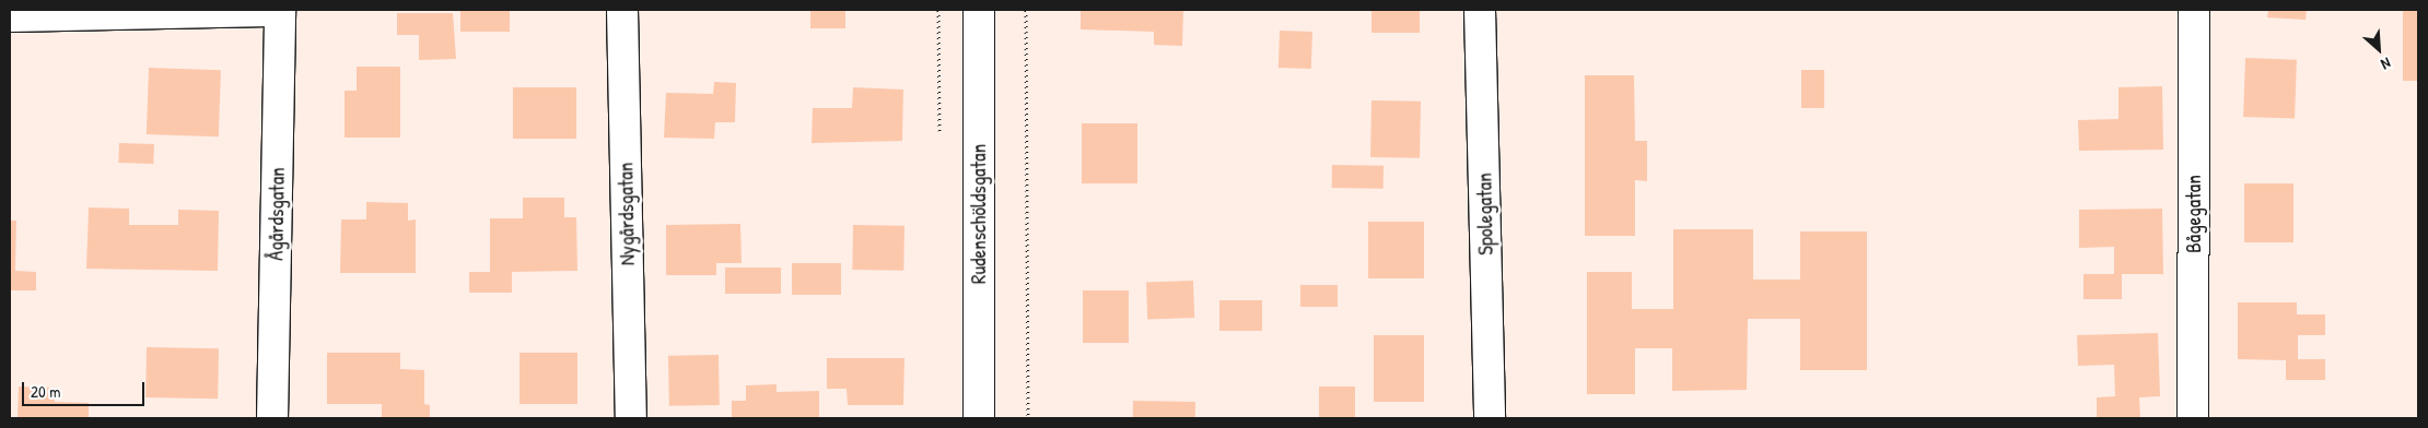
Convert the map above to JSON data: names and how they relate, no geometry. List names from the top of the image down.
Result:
{
  "streets": {
    "street": [
      "Ågårdsgatan",
      "Nygårdsgatan",
      "Rudenschöldsgatan",
      "Spolegatan",
      "Bågegatan"
    ]
  },
  "scale_bar": "20 m",
  "north": "bottom right"
}
